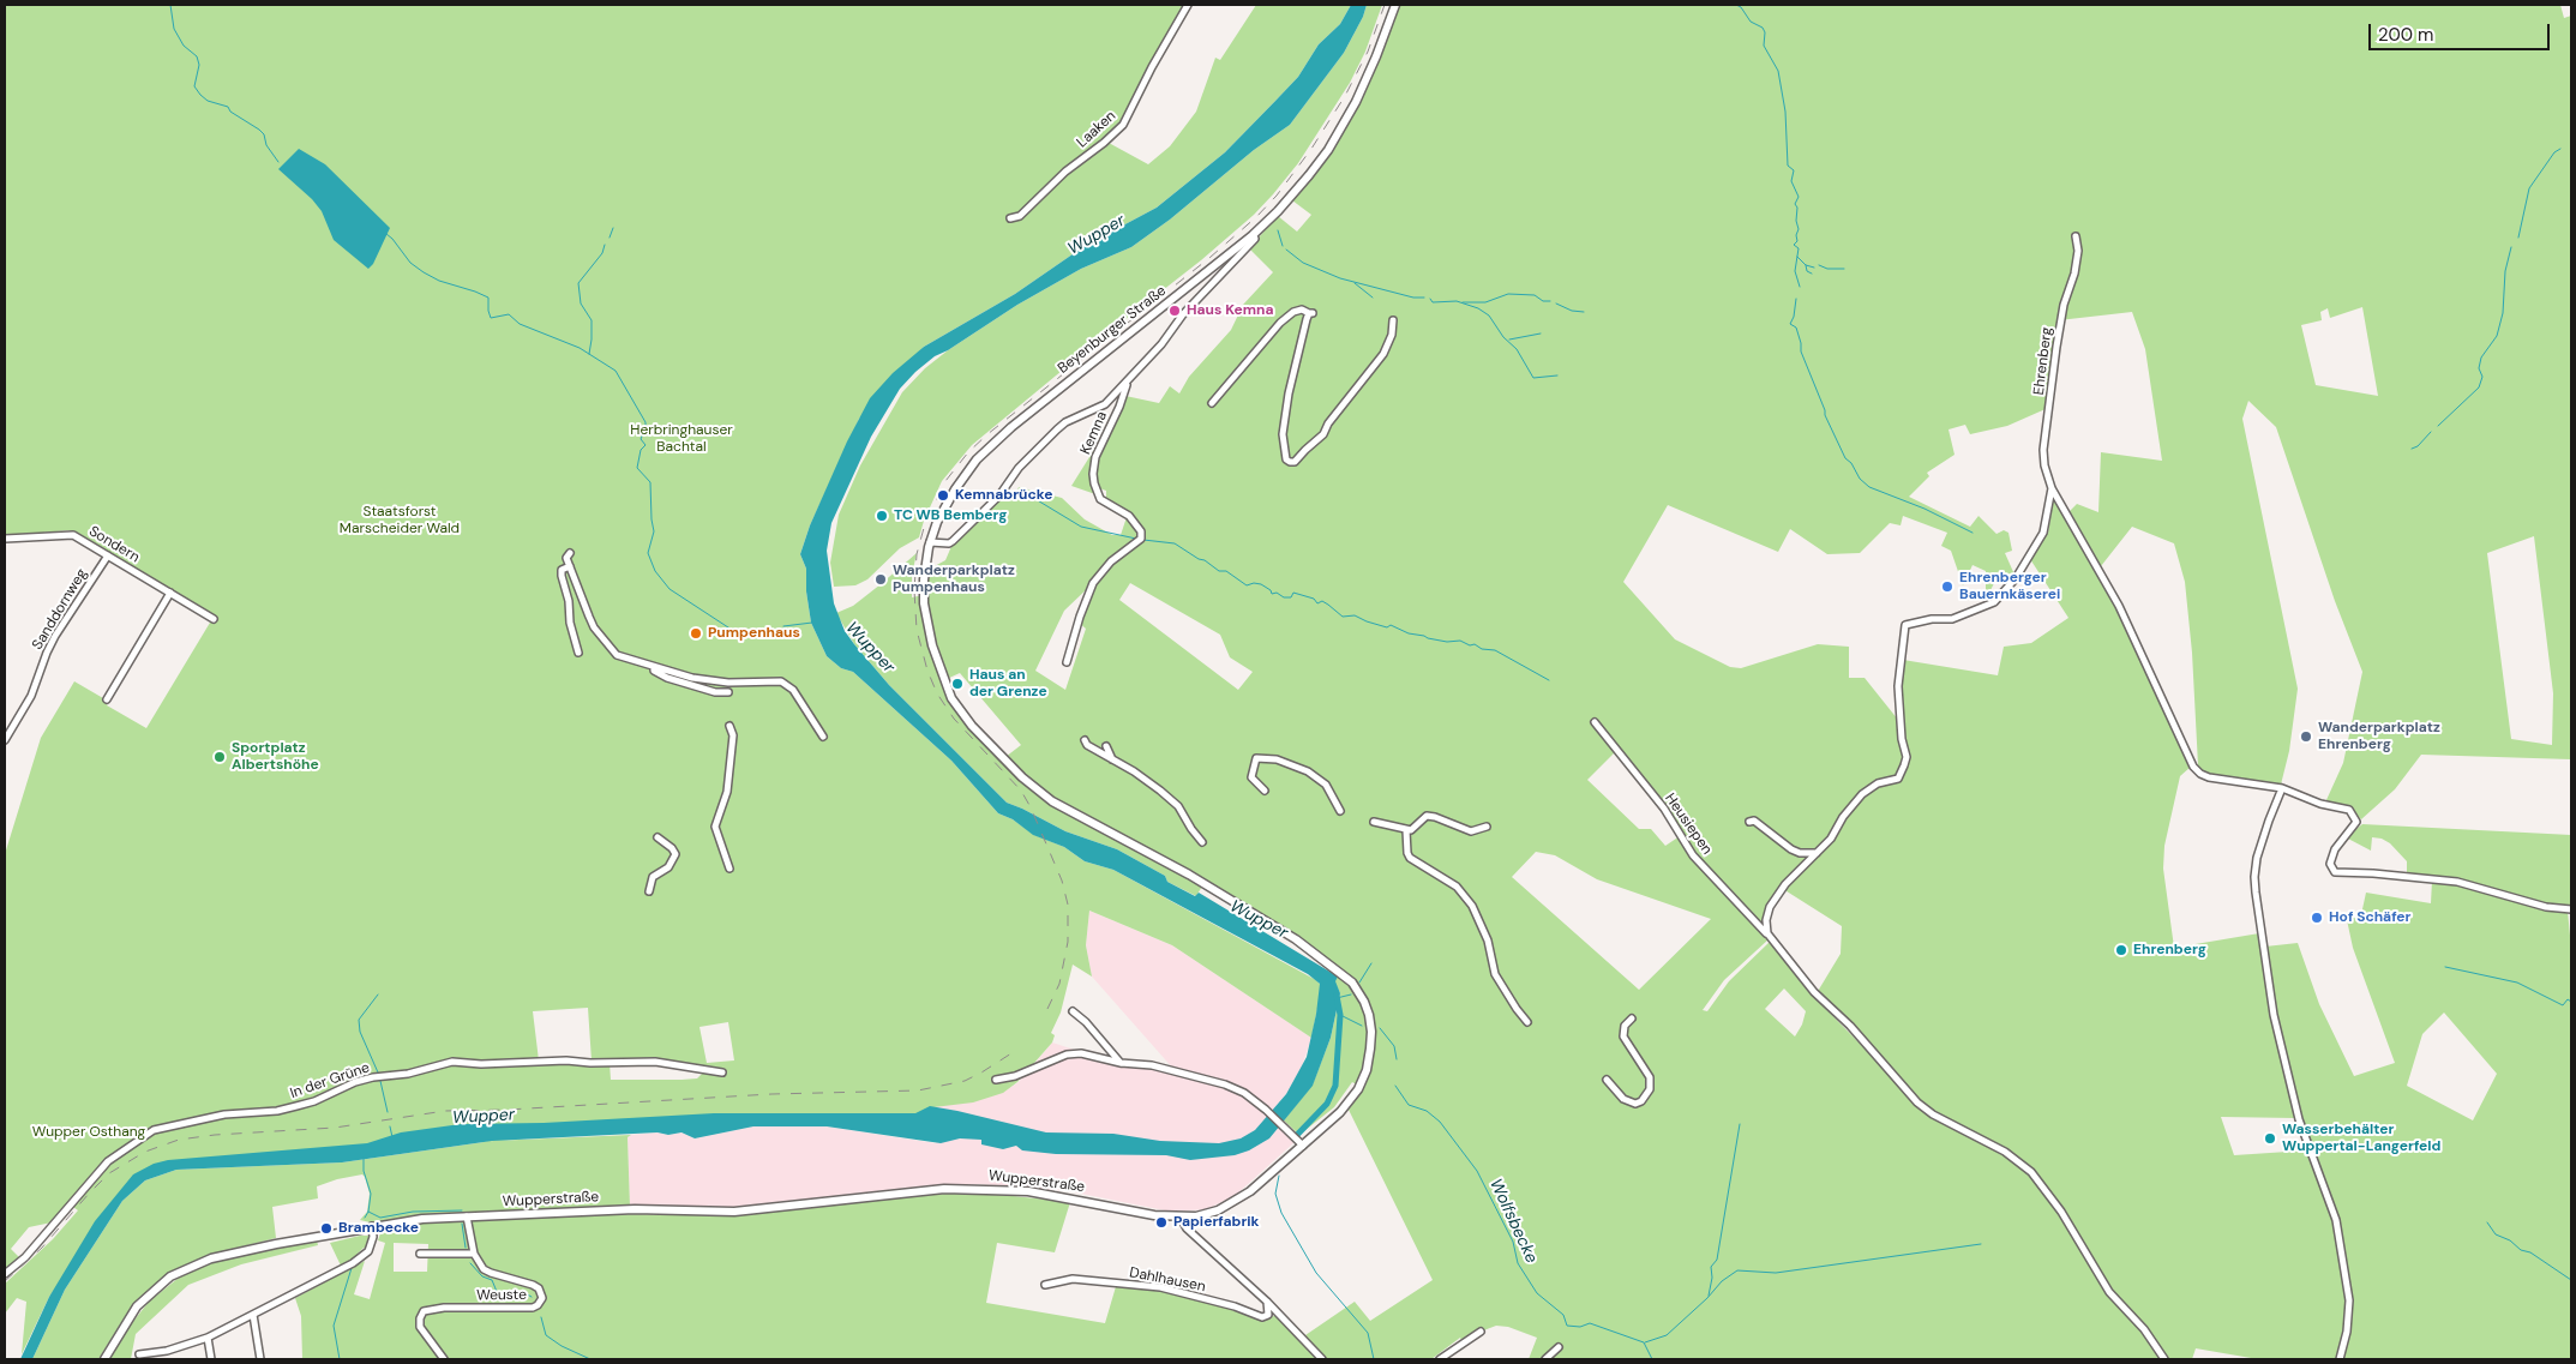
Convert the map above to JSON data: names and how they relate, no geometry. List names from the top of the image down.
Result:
{
  "streets": {
    "main road": ["Beyenburger Straße", "Wupperstraße"],
    "street": [
      "Laaken",
      "Ehrenberg",
      "Kemna",
      "Sondern",
      "Sanddornweg",
      "Heusiepen",
      "In der Grüne",
      "Dahlhausen",
      "Weuste"
    ]
  },
  "crossings": [
    ["Beyenburger Straße", "Kemna"],
    ["Beyenburger Straße", "Wupperstraße"],
    ["Ehrenberg", "Heusiepen"],
    ["Sondern", "Sanddornweg"],
    ["Wupperstraße", "Dahlhausen"]
  ],
  "water": ["Wupper", "Wolfsbecke"],
  "parks": ["Herbringhauser Bachtal", "Staatsforst Marscheider Wald", "Wupper Osthang"],
  "places": [
    "Haus Kemna",
    "Kemnabrücke",
    "TC WB Bemberg",
    "Wanderparkplatz Pumpenhaus",
    "Ehrenberger Bauernkäserei",
    "Pumpenhaus",
    "Haus an der Grenze",
    "Wanderparkplatz Ehrenberg",
    "Sportplatz Albertshöhe",
    "Hof Schäfer",
    "Ehrenberg",
    "Wasserbehälter Wuppertal-Langerfeld",
    "Papierfabrik",
    "Brambecke"
  ],
  "scale_bar": "200 m"
}
